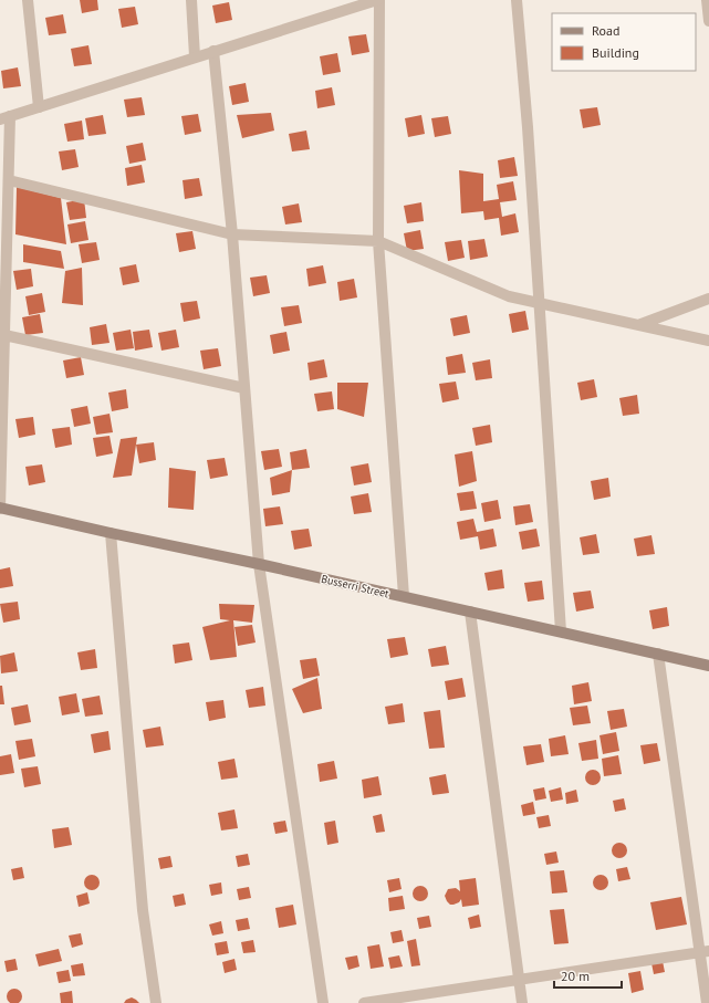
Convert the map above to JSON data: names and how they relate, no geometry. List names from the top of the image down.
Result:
{
  "streets": {
    "main road": ["Busserri Street"]
  },
  "legend": ["Road", "Building"],
  "scale_bar": "20 m"
}
